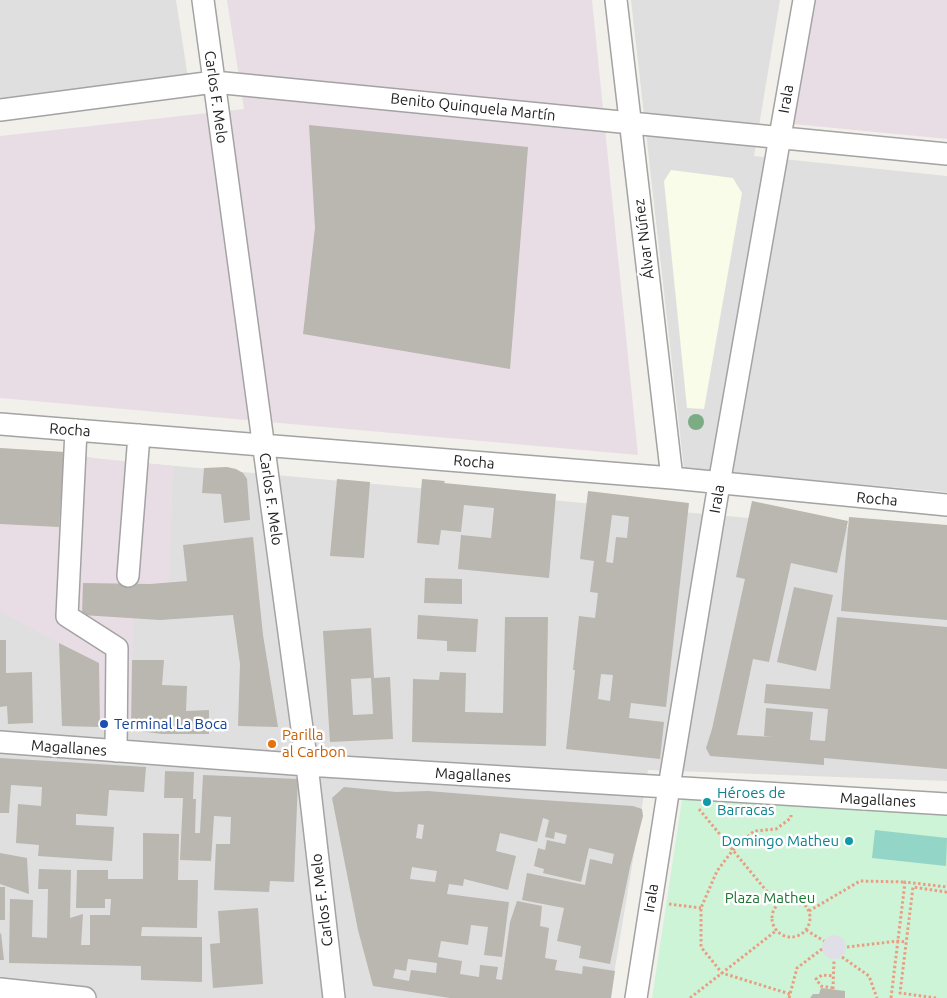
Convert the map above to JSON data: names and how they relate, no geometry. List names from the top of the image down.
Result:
{
  "streets": {
    "street": [
      "Carlos F. Melo",
      "Irala",
      "Benito Quinquela Martín",
      "Álvar Núñez",
      "Rocha",
      "Magallanes"
    ]
  },
  "crossings": [
    ["Carlos F. Melo", "Benito Quinquela Martín"],
    ["Carlos F. Melo", "Rocha"],
    ["Carlos F. Melo", "Magallanes"],
    ["Irala", "Benito Quinquela Martín"],
    ["Irala", "Rocha"],
    ["Irala", "Magallanes"],
    ["Benito Quinquela Martín", "Álvar Núñez"],
    ["Álvar Núñez", "Rocha"]
  ],
  "parks": ["Plaza Matheu"],
  "places": [
    "Terminal La Boca",
    "Parilla al Carbon",
    "Héroes de Barracas",
    "Domingo Matheu"
  ]
}
